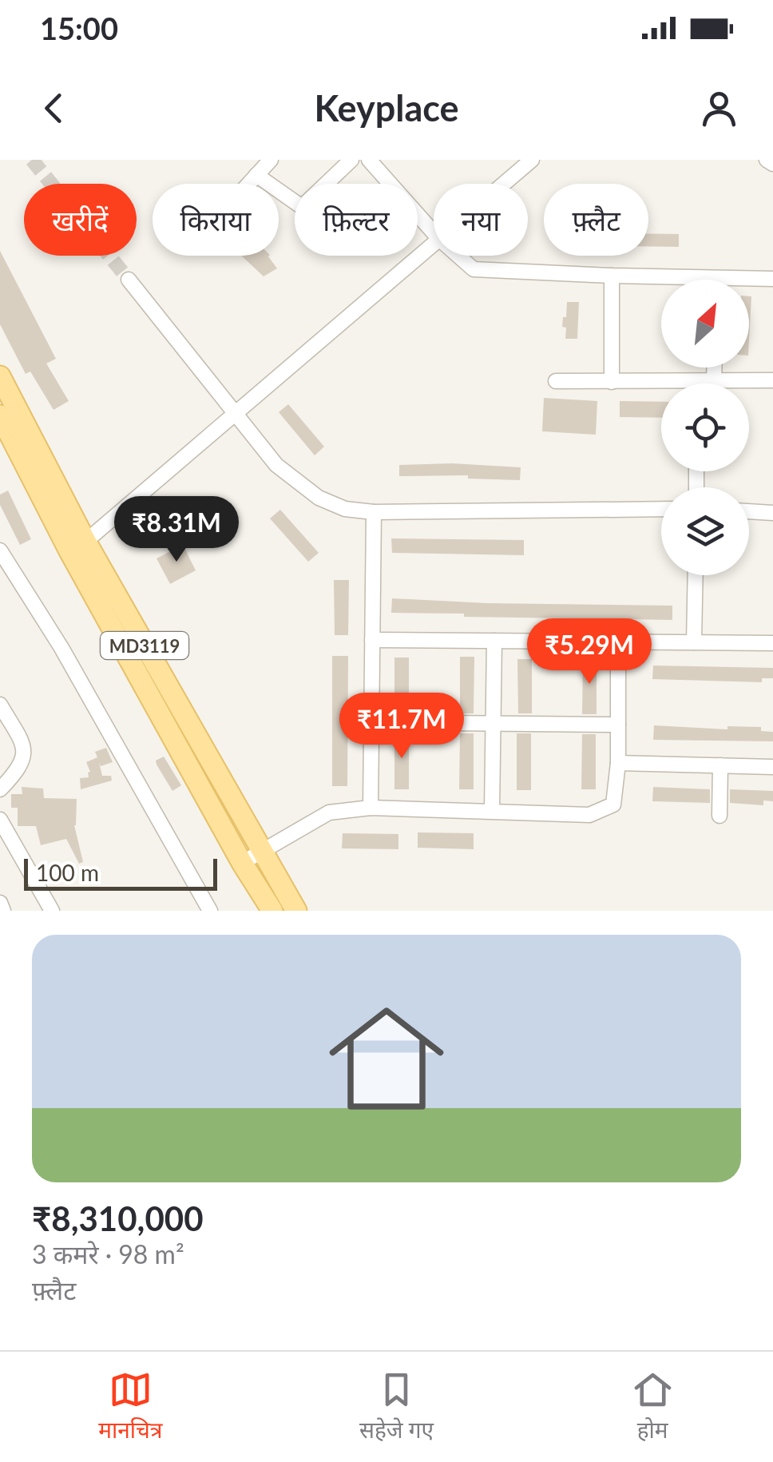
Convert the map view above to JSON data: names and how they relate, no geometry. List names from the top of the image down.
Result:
{
  "streets": {
    "main road": ["MD3119"]
  },
  "scale_bar": "100 m",
  "north": "top right",
  "page": {
    "status": "15:00",
    "header": "Keyplace",
    "chip": [
      "खरीदें",
      "किराया",
      "फ़िल्टर",
      "नया",
      "फ़्लैट"
    ],
    "price": ["₹8.31M", "₹5.29M", "₹11.7M"],
    "scale": "100 m",
    "list": [
      {
        "name": "₹8,310,000",
        "note": "3 कमरे · 98 m² · फ़्लैट"
      }
    ],
    "tabs": ["मानचित्र", "सहेजे गए", "होम"]
  }
}
